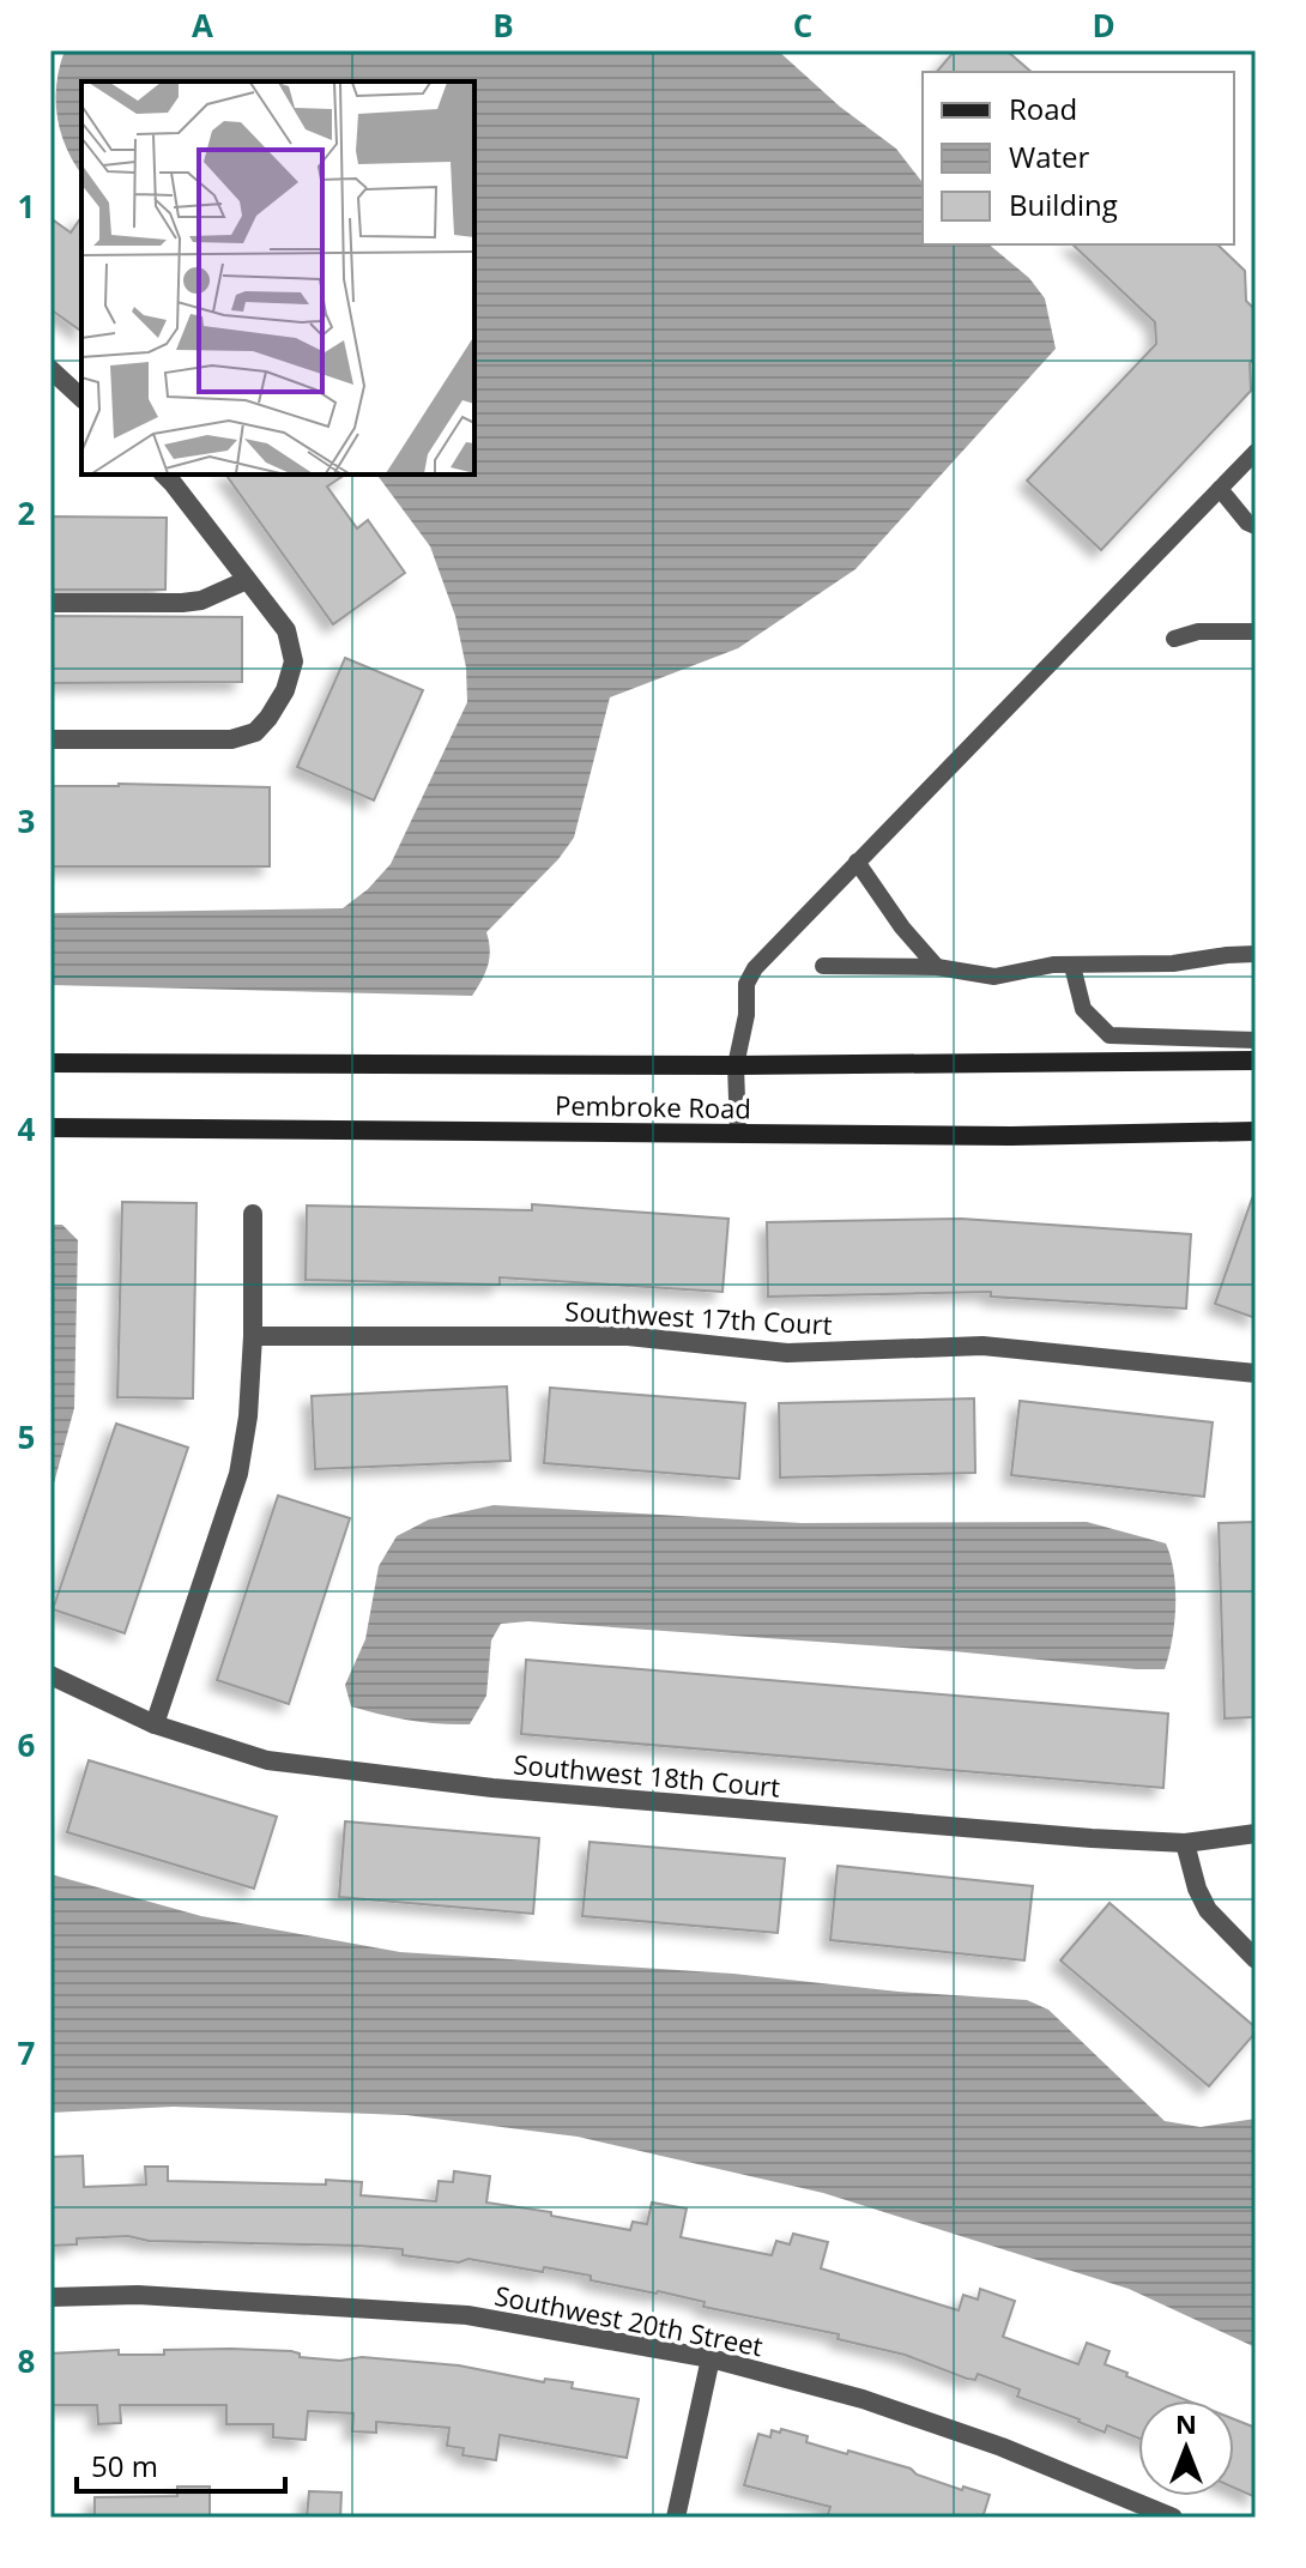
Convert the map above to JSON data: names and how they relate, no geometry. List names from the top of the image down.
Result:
{
  "streets": {
    "main road": ["Pembroke Road"],
    "street": ["Southwest 17th Court", "Southwest 18th Court", "Southwest 20th Street"]
  },
  "legend": ["Road", "Water", "Building"],
  "scale_bar": "50 m",
  "north": "top",
  "grid": {
    "columns": [
      "A",
      "B",
      "C",
      "D"
    ],
    "rows": [
      "1",
      "2",
      "3",
      "4",
      "5",
      "6",
      "7",
      "8"
    ]
  }
}
